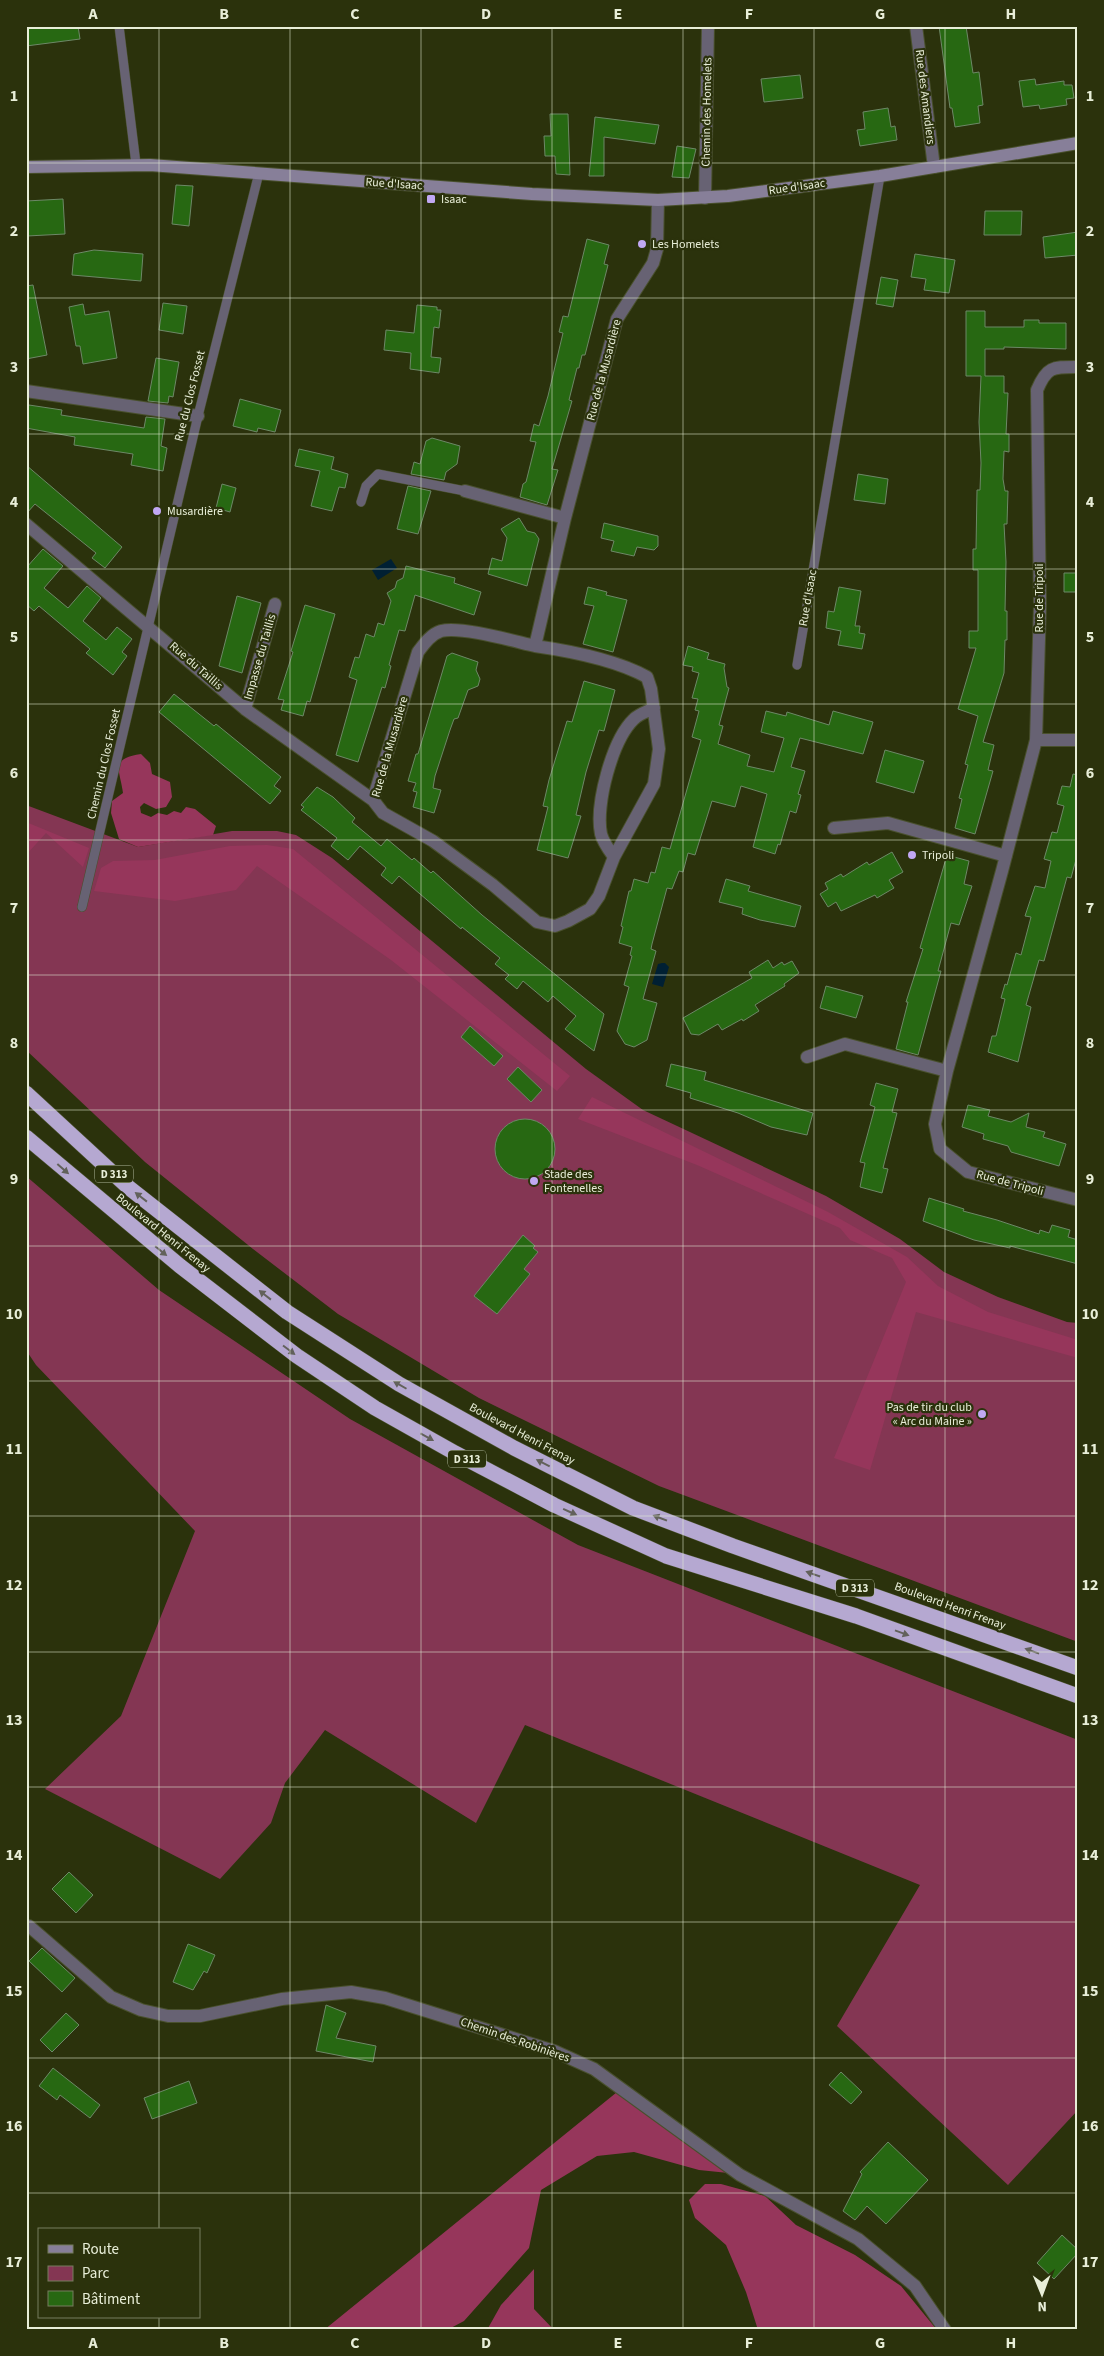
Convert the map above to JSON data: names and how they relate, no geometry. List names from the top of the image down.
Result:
{
  "streets": {
    "highway": ["D 313", "Boulevard Henri Frenay"],
    "street": [
      "Rue des Amandiers",
      "Chemin des Homelets",
      "Rue d'Isaac",
      "Rue de la Musardière",
      "Rue de Tripoli",
      "Impasse du Taillis",
      "Rue du Taillis",
      "Chemin des Robinières"
    ],
    "lane": ["Rue du Clos Fosset", "Chemin du Clos Fosset"]
  },
  "crossings": [
    ["Rue des Amandiers", "Rue d'Isaac"],
    ["Chemin des Homelets", "Rue d'Isaac"],
    ["Rue d'Isaac", "Rue de la Musardière"],
    ["Rue d'Isaac", "Rue du Clos Fosset"],
    ["Rue de la Musardière", "Rue du Taillis"],
    ["Rue du Clos Fosset", "Rue du Taillis"],
    ["Rue du Clos Fosset", "Chemin du Clos Fosset"],
    ["Impasse du Taillis", "Rue du Taillis"],
    ["Rue du Taillis", "Chemin du Clos Fosset"]
  ],
  "places": {
    "transit": ["Isaac"],
    "other": [
      "Les Homelets",
      "Musardière",
      "Tripoli",
      "Stade des Fontenelles",
      "Pas de tir du club « Arc du Maine »"
    ]
  },
  "legend": ["Route", "Parc", "Bâtiment"],
  "north": "bottom",
  "grid": {
    "columns": [
      "A",
      "B",
      "C",
      "D",
      "E",
      "F",
      "G",
      "H"
    ],
    "rows": [
      "1",
      "2",
      "3",
      "4",
      "5",
      "6",
      "7",
      "8",
      "9",
      "10",
      "11",
      "12",
      "13",
      "14",
      "15",
      "16",
      "17"
    ]
  }
}
